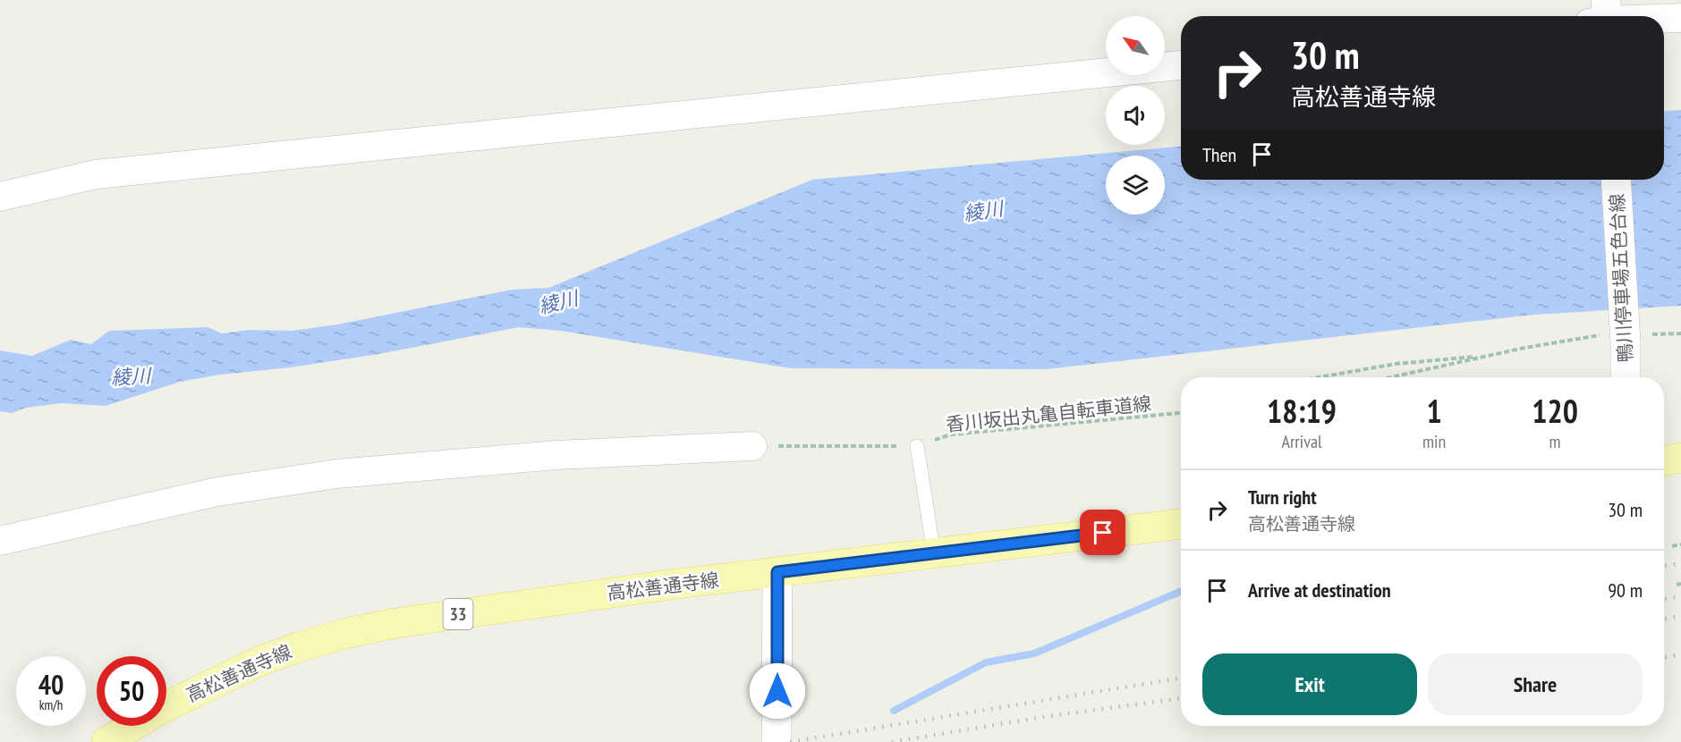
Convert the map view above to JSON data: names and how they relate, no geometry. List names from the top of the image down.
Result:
{
  "streets": {
    "main road": ["鴨川停車場五色台線", "高松善通寺線", "33"],
    "path": ["香川坂出丸亀自転車道線"]
  },
  "water": ["綾川"],
  "north": "top left",
  "page": {
    "turn": ["30 m", "高松善通寺線"],
    "then": "Then",
    "eta": [
      "18:19",
      "Arrival",
      "1",
      "min",
      "120",
      "m"
    ],
    "list": [
      {
        "name": "Turn right",
        "note": "高松善通寺線",
        "value": "30 m"
      },
      {
        "name": "Arrive at destination",
        "value": "90 m"
      }
    ],
    "buttons": ["Exit", "Share"],
    "speed": "40 km/h",
    "limit": "50"
  }
}
